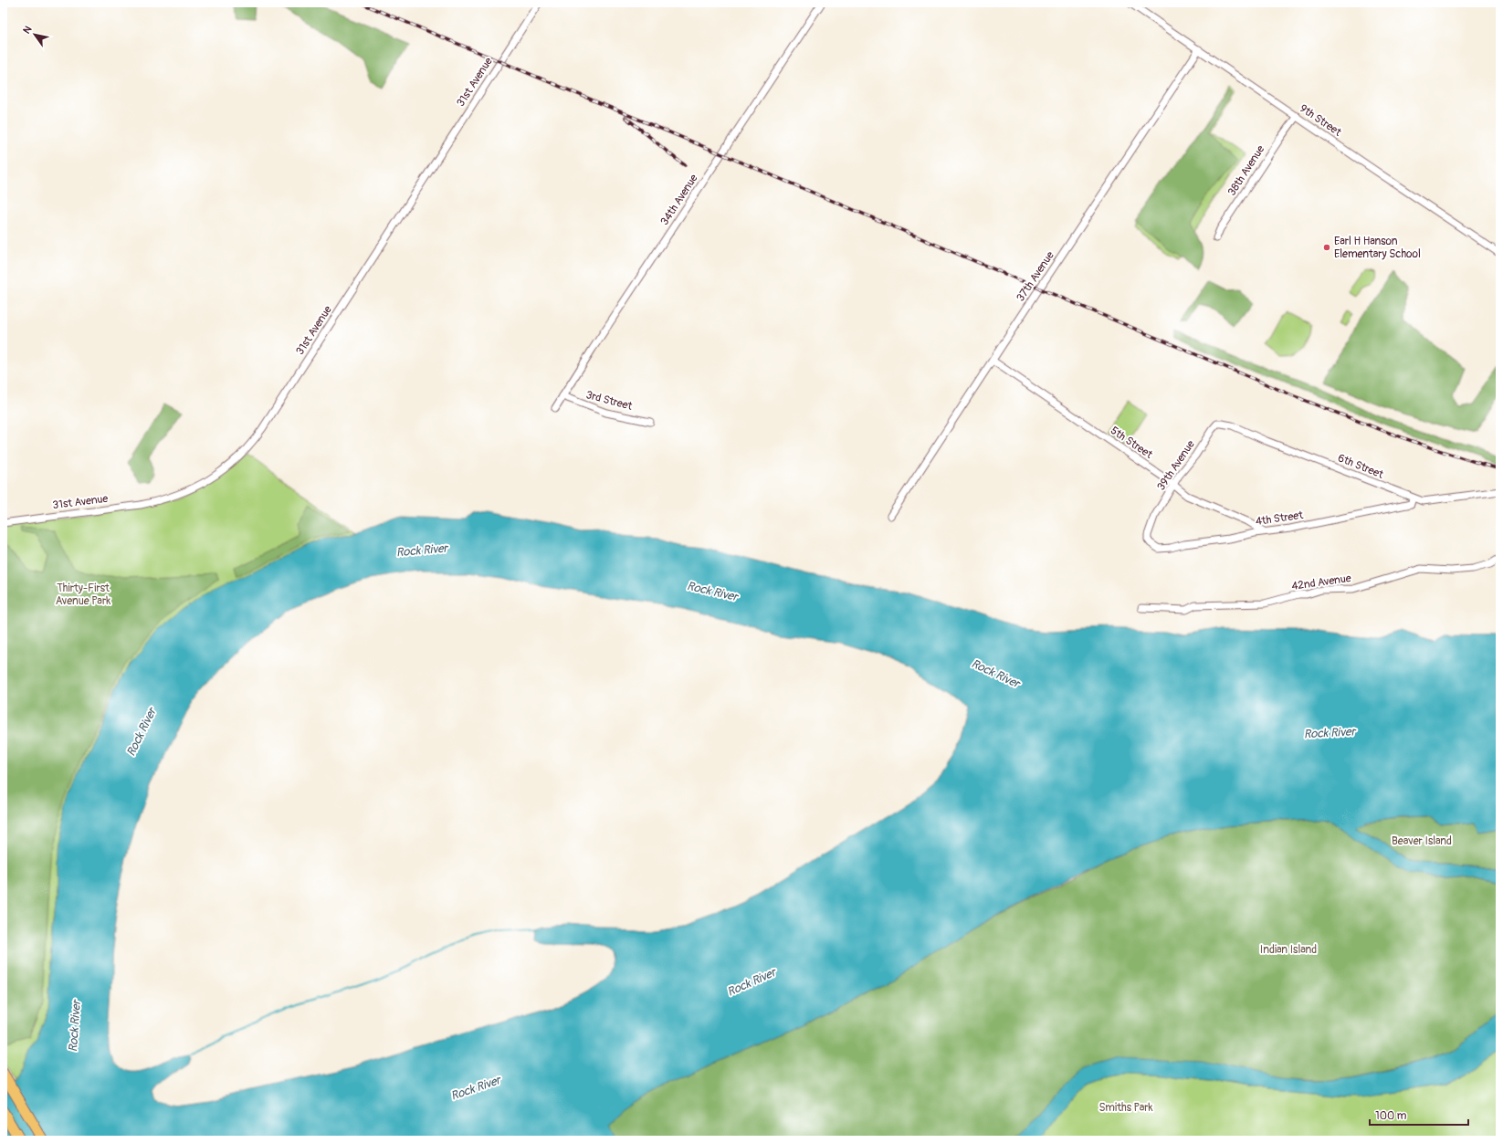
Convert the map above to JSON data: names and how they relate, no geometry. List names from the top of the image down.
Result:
{
  "streets": {
    "street": [
      "31st Avenue",
      "9th Street",
      "38th Avenue",
      "34th Avenue",
      "37th Avenue",
      "3rd Street",
      "5th Street",
      "39th Avenue",
      "6th Street",
      "4th Street",
      "42nd Avenue"
    ]
  },
  "crossings": [
    ["9th Street", "38th Avenue"],
    ["9th Street", "37th Avenue"],
    ["34th Avenue", "3rd Street"],
    ["37th Avenue", "5th Street"],
    ["5th Street", "39th Avenue"],
    ["5th Street", "4th Street"],
    ["39th Avenue", "6th Street"],
    ["39th Avenue", "4th Street"],
    ["6th Street", "4th Street"]
  ],
  "water": ["Rock River"],
  "parks": [
    "Thirty-First Avenue Park",
    "Beaver Island",
    "Indian Island",
    "Smiths Park"
  ],
  "places": ["Earl H Hanson Elementary School"],
  "scale_bar": "100 m",
  "north": "top left"
}
